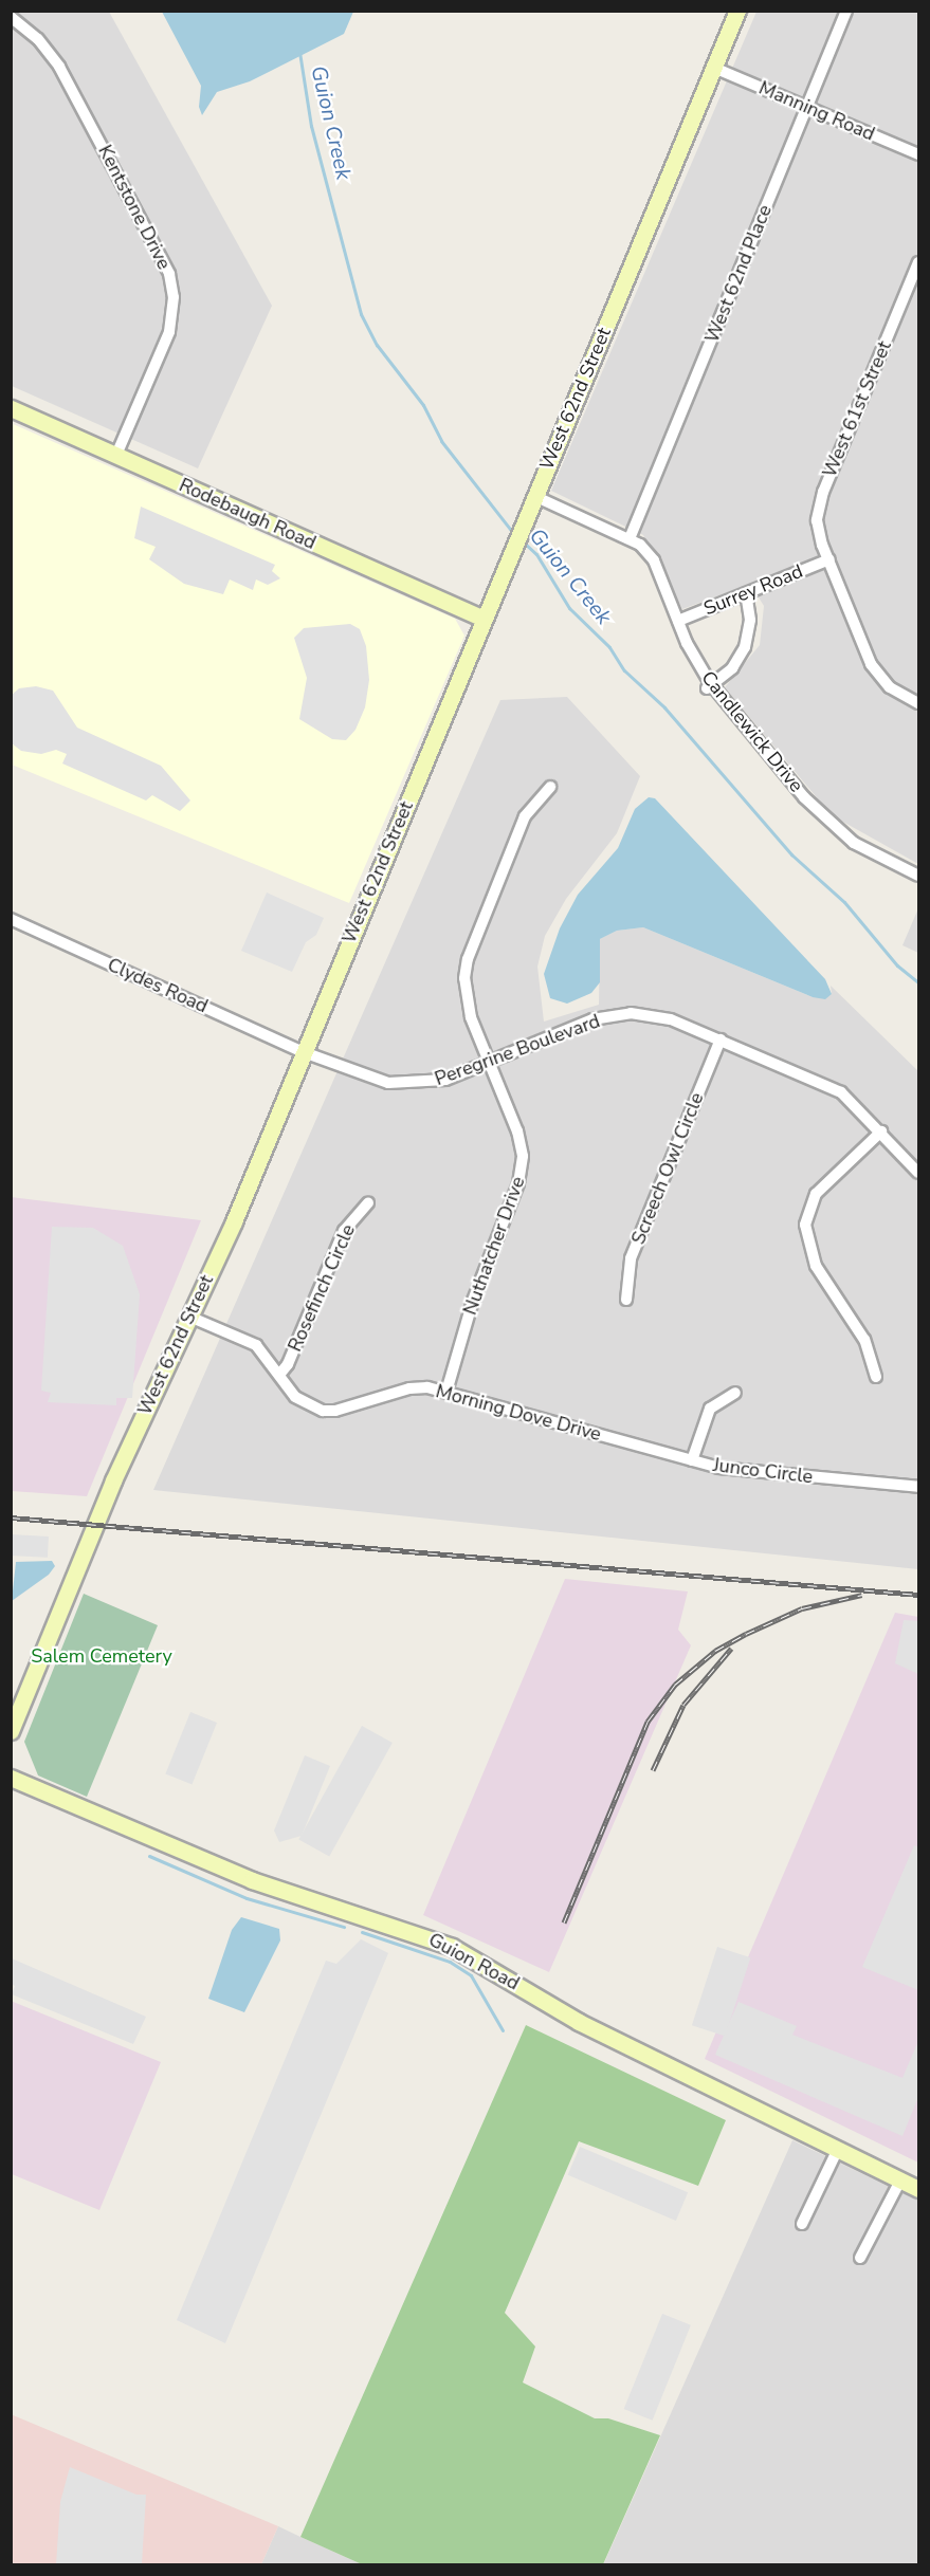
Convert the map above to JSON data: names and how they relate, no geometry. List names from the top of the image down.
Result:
{
  "streets": {
    "street": [
      "Manning Road",
      "Kentstone Drive",
      "West 62nd Place",
      "West 62nd Street",
      "West 61st Street",
      "Rodebaugh Road",
      "Surrey Road",
      "Candlewick Drive",
      "Clydes Road",
      "Peregrine Boulevard",
      "Screech Owl Circle",
      "Nuthatcher Drive",
      "Rosefinch Circle",
      "Morning Dove Drive",
      "Junco Circle",
      "Guion Road"
    ]
  },
  "crossings": [
    ["Manning Road", "West 62nd Place"],
    ["Manning Road", "West 62nd Street"],
    ["Kentstone Drive", "Rodebaugh Road"],
    ["West 62nd Place", "Candlewick Drive"],
    ["West 62nd Street", "Rodebaugh Road"],
    ["West 62nd Street", "Candlewick Drive"],
    ["West 62nd Street", "Clydes Road"],
    ["West 62nd Street", "Peregrine Boulevard"],
    ["West 62nd Street", "Morning Dove Drive"],
    ["West 61st Street", "Surrey Road"],
    ["Surrey Road", "Candlewick Drive"],
    ["Clydes Road", "Peregrine Boulevard"],
    ["Peregrine Boulevard", "Screech Owl Circle"],
    ["Peregrine Boulevard", "Nuthatcher Drive"],
    ["Nuthatcher Drive", "Morning Dove Drive"],
    ["Rosefinch Circle", "Morning Dove Drive"],
    ["Morning Dove Drive", "Junco Circle"]
  ],
  "water": ["Guion Creek"],
  "parks": ["Salem Cemetery"]
}
